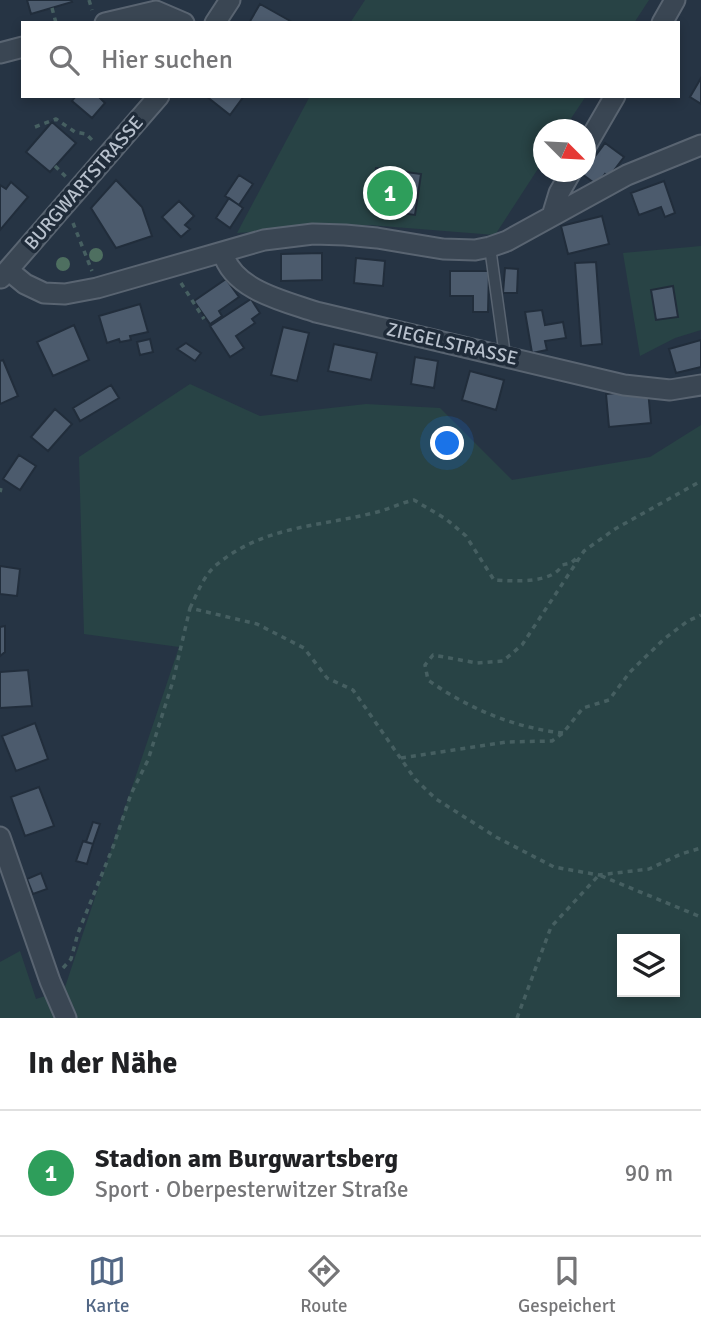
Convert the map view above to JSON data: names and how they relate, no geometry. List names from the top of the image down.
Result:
{
  "streets": {
    "street": ["BURGWARTSTRASSE", "ZIEGELSTRASSE"]
  },
  "north": "bottom right",
  "page": {
    "search": "Hier suchen",
    "pins": "1",
    "heading": "In der Nähe",
    "list": [
      {
        "mark": "1",
        "name": "Stadion am Burgwartsberg",
        "note": "Sport · Oberpesterwitzer Straße",
        "value": "90 m"
      }
    ],
    "nav": ["Karte", "Route", "Gespeichert"]
  }
}
